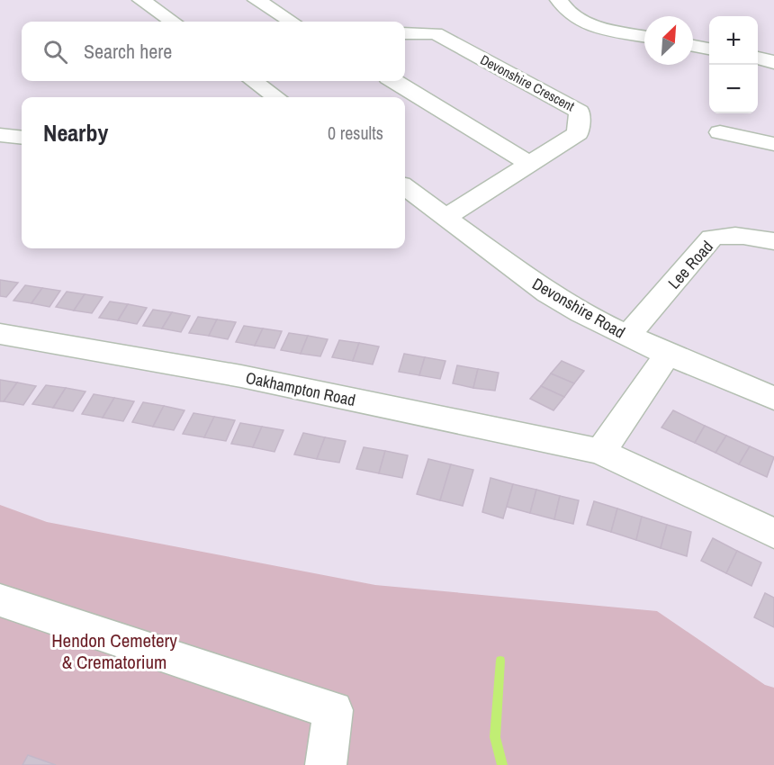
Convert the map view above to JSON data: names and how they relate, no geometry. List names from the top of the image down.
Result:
{
  "streets": {
    "street": [
      "Devonshire Crescent",
      "Lee Road",
      "Devonshire Road",
      "Oakhampton Road"
    ]
  },
  "crossings": [
    ["Devonshire Crescent", "Devonshire Road"],
    ["Lee Road", "Devonshire Road"]
  ],
  "parks": ["Hendon Cemetery & Crematorium"],
  "north": "top right",
  "page": {
    "map_buttons": ["+", "−"],
    "search": "Search here",
    "heading": ["Nearby", "0 results"]
  }
}
